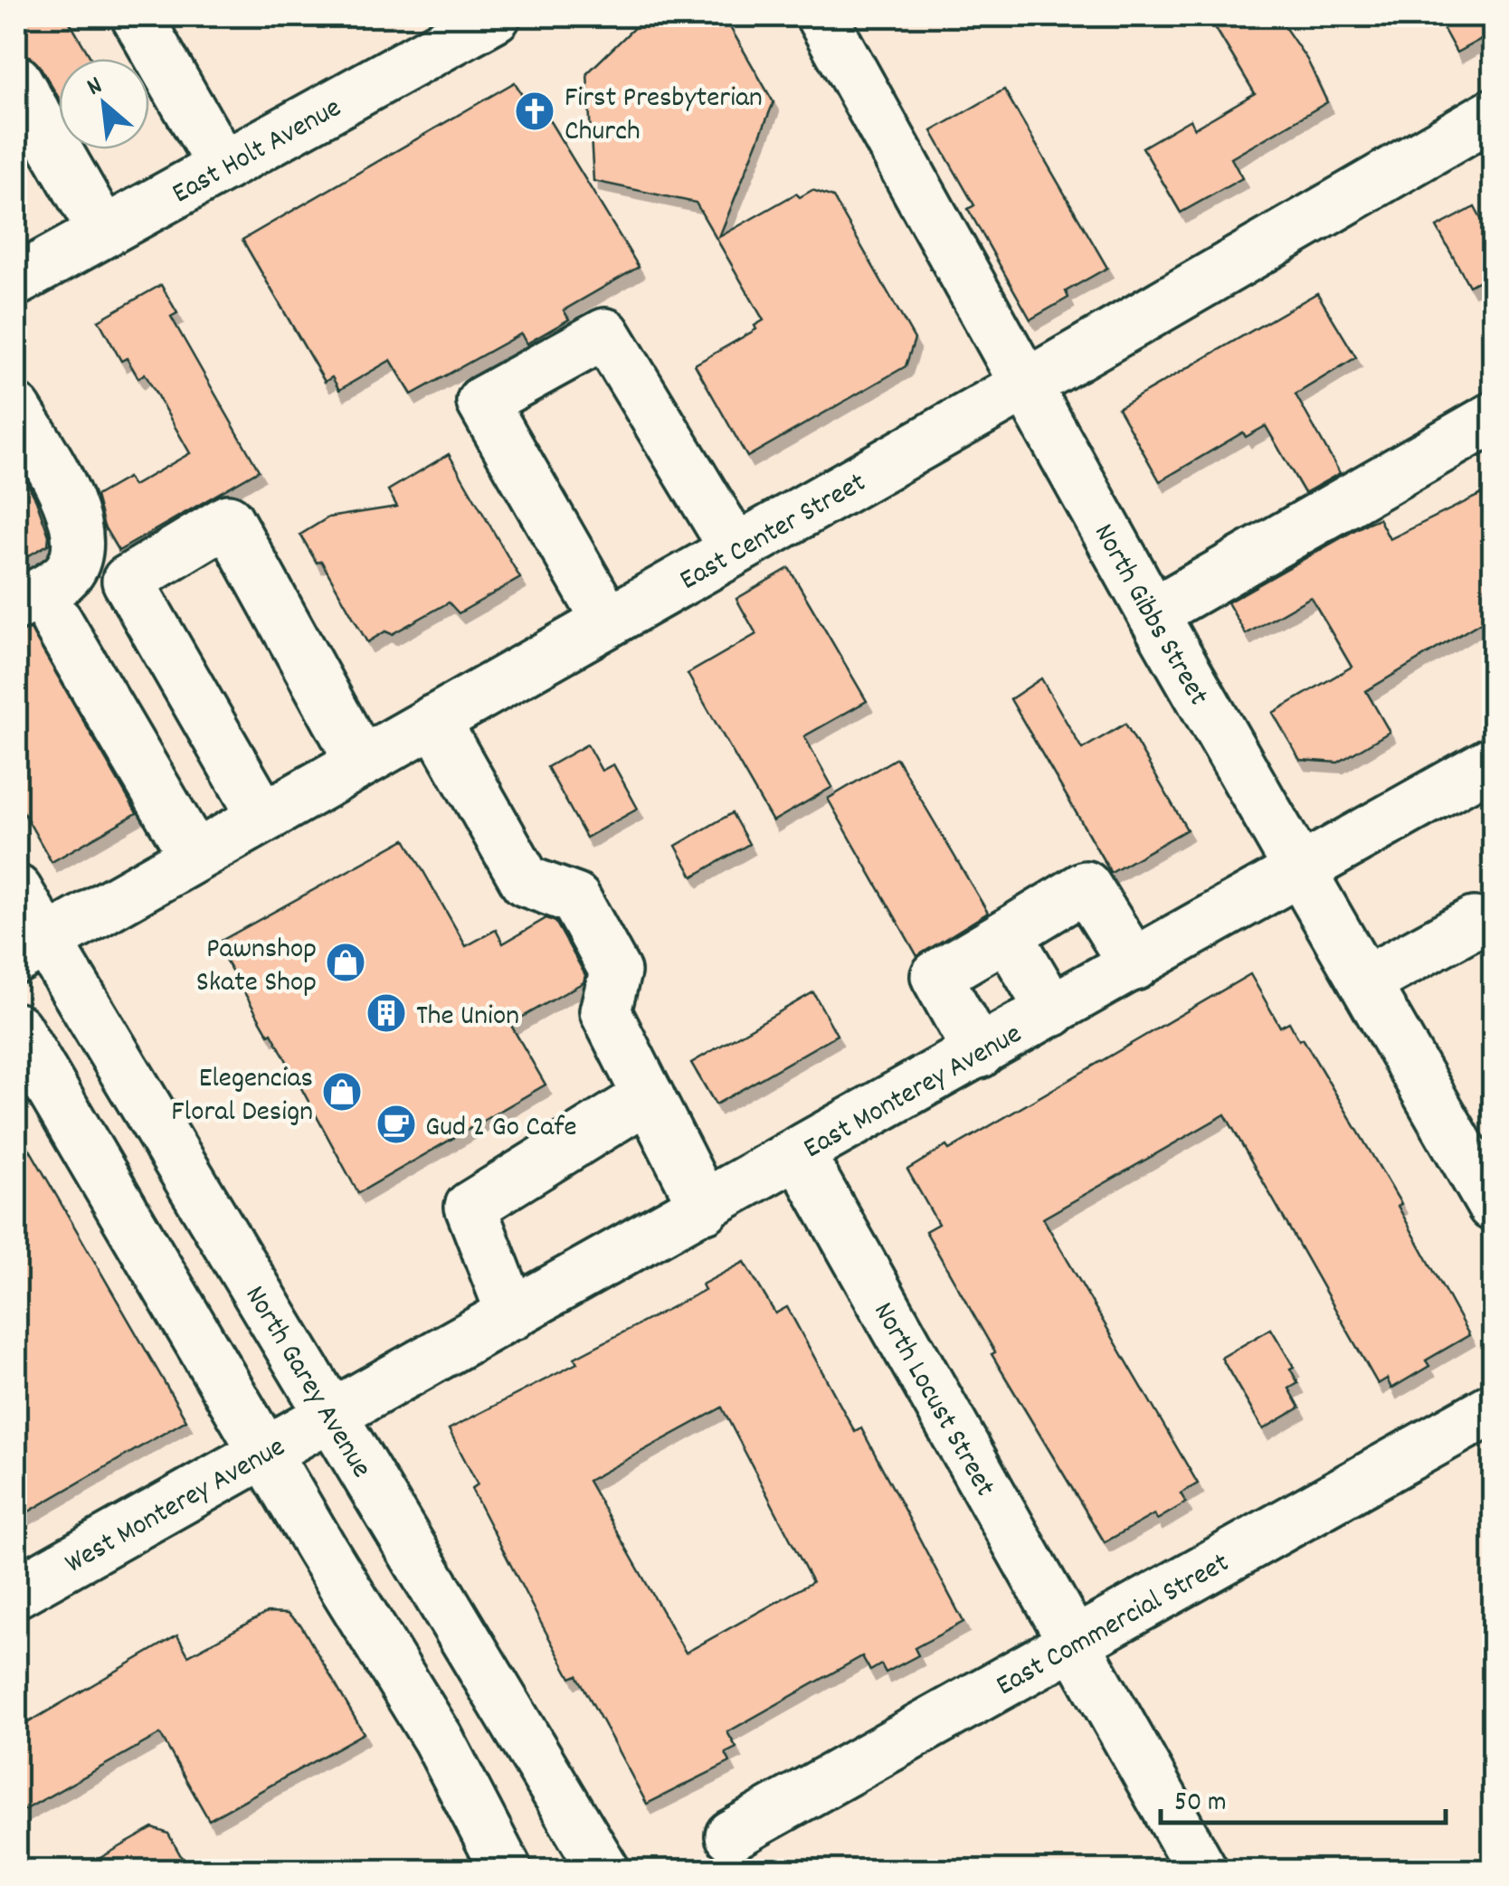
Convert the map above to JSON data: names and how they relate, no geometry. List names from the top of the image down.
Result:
{
  "streets": {
    "street": [
      "East Holt Avenue",
      "East Center Street",
      "North Gibbs Street",
      "East Monterey Avenue",
      "North Garey Avenue",
      "North Locust Street",
      "West Monterey Avenue",
      "East Commercial Street"
    ]
  },
  "crossings": [
    ["East Center Street", "North Gibbs Street"],
    ["East Center Street", "North Garey Avenue"],
    ["North Gibbs Street", "East Monterey Avenue"],
    ["East Monterey Avenue", "North Garey Avenue"],
    ["East Monterey Avenue", "North Locust Street"],
    ["East Monterey Avenue", "West Monterey Avenue"],
    ["North Garey Avenue", "West Monterey Avenue"],
    ["North Locust Street", "East Commercial Street"]
  ],
  "places": {
    "church": ["First Presbyterian Church"],
    "shop": ["Pawnshop Skate Shop", "Elegencias Floral Design"],
    "building": ["The Union"],
    "cafe": ["Gud 2 Go Cafe"]
  },
  "scale_bar": "50 m",
  "north": "top left"
}
